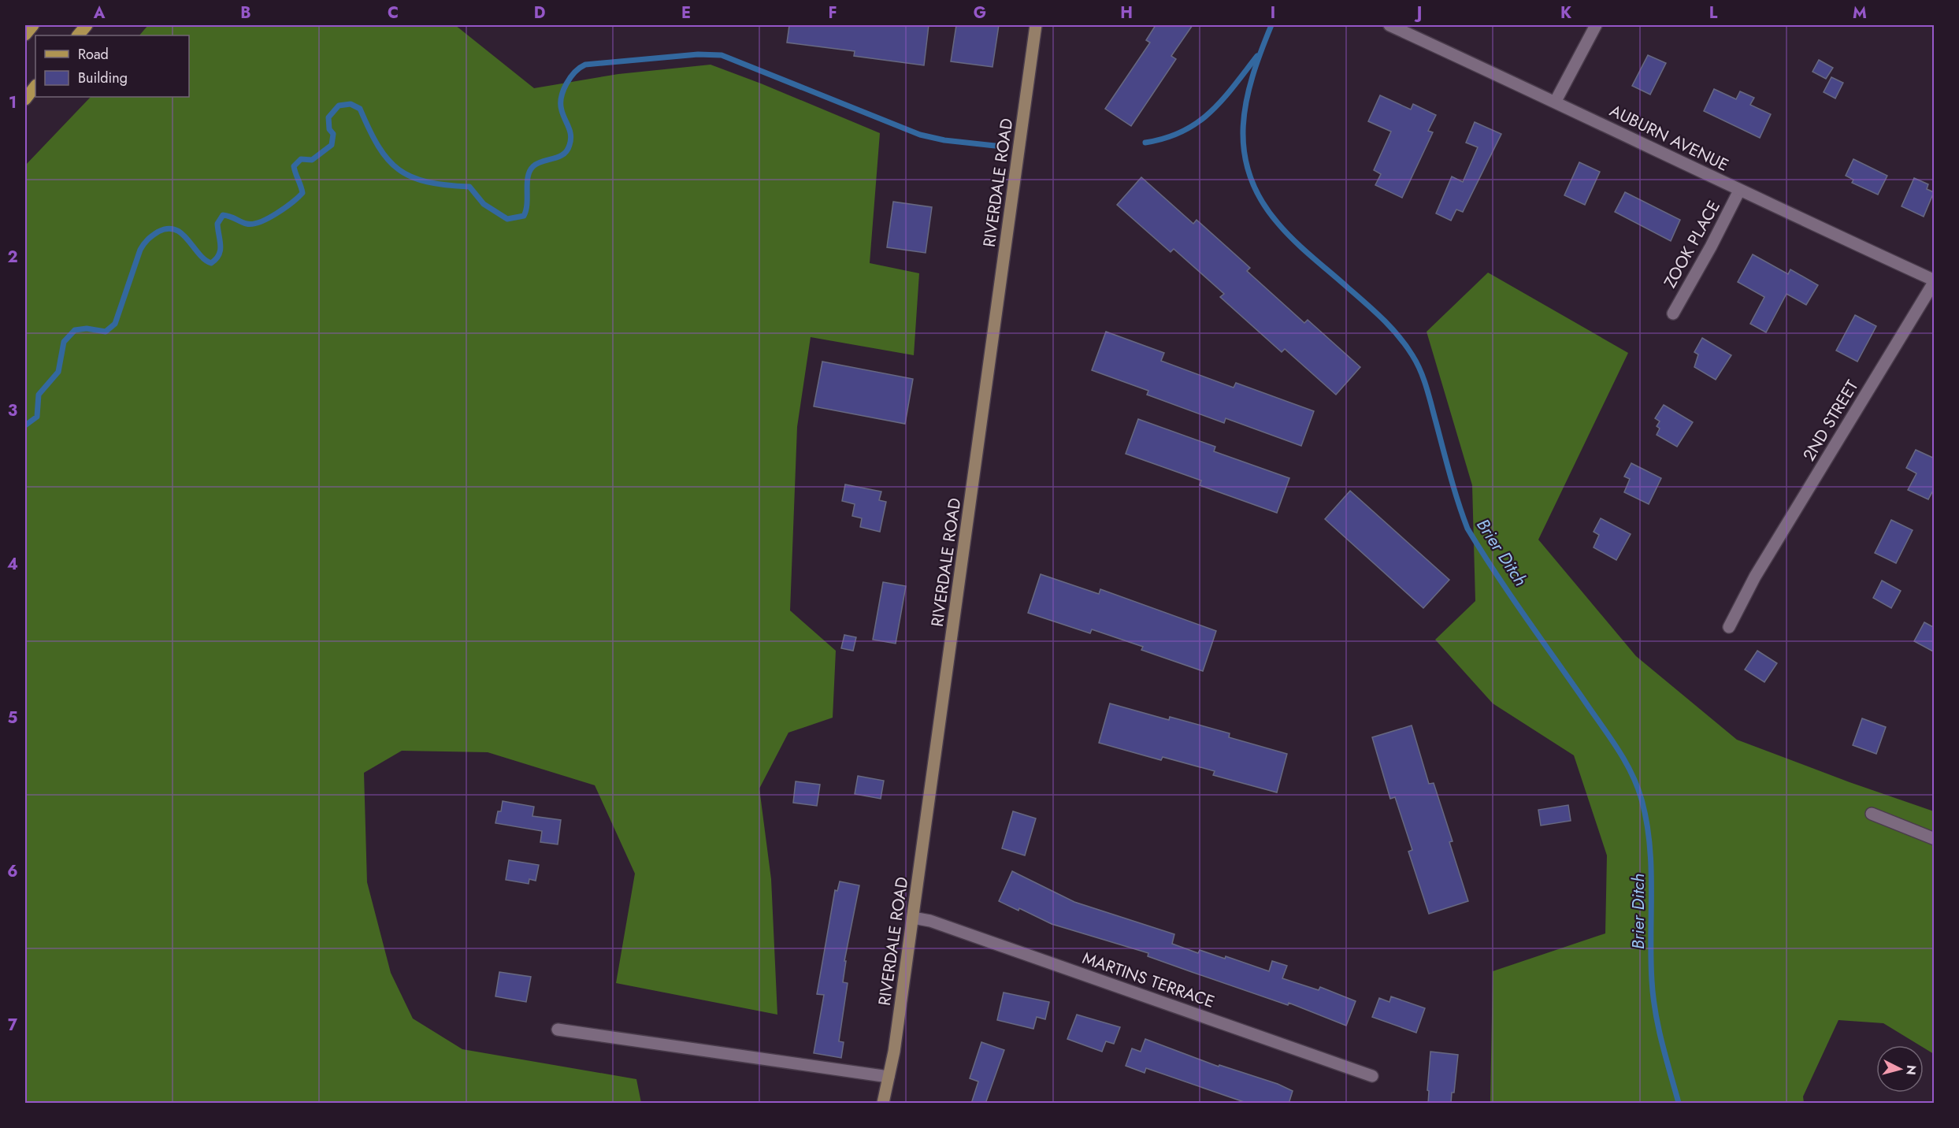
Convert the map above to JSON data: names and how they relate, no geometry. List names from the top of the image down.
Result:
{
  "streets": {
    "main road": ["RIVERDALE ROAD"],
    "street": [
      "AUBURN AVENUE",
      "ZOOK PLACE",
      "2ND STREET",
      "MARTINS TERRACE"
    ]
  },
  "crossings": [
    ["AUBURN AVENUE", "ZOOK PLACE"],
    ["AUBURN AVENUE", "2ND STREET"],
    ["RIVERDALE ROAD", "MARTINS TERRACE"]
  ],
  "water": ["Brier Ditch"],
  "legend": ["Road", "Building"],
  "north": "right",
  "grid": {
    "columns": [
      "A",
      "B",
      "C",
      "D",
      "E",
      "F",
      "G",
      "H",
      "I",
      "J",
      "K",
      "L",
      "M"
    ],
    "rows": [
      "1",
      "2",
      "3",
      "4",
      "5",
      "6",
      "7"
    ]
  }
}
